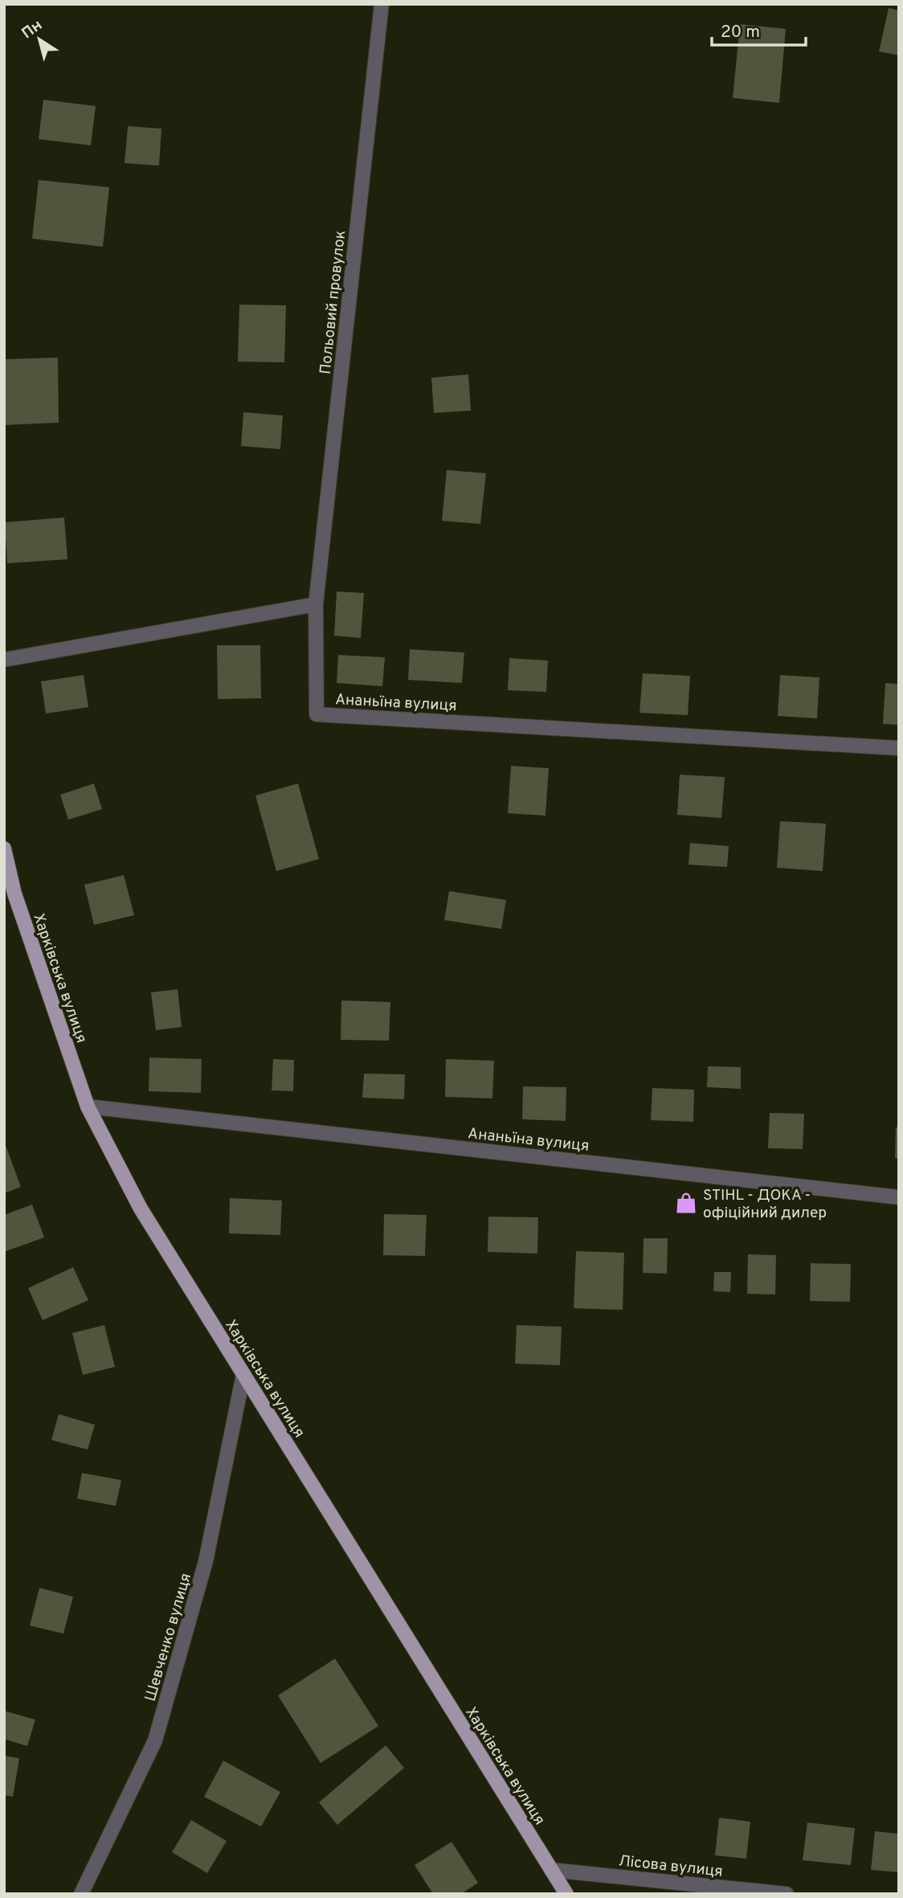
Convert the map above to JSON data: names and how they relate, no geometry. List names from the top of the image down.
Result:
{
  "streets": {
    "main road": ["Харківська вулиця"],
    "street": [
      "Польовий провулок",
      "Ананьїна вулиця",
      "Шевченко вулиця",
      "Лісова вулиця"
    ]
  },
  "crossings": [
    ["Польовий провулок", "Ананьїна вулиця"],
    ["Ананьїна вулиця", "Харківська вулиця"],
    ["Харківська вулиця", "Шевченко вулиця"],
    ["Харківська вулиця", "Лісова вулиця"]
  ],
  "places": {
    "shop": ["STIHL - ДОКА - офіційний дилер"]
  },
  "scale_bar": "20 m",
  "north": "top left"
}
